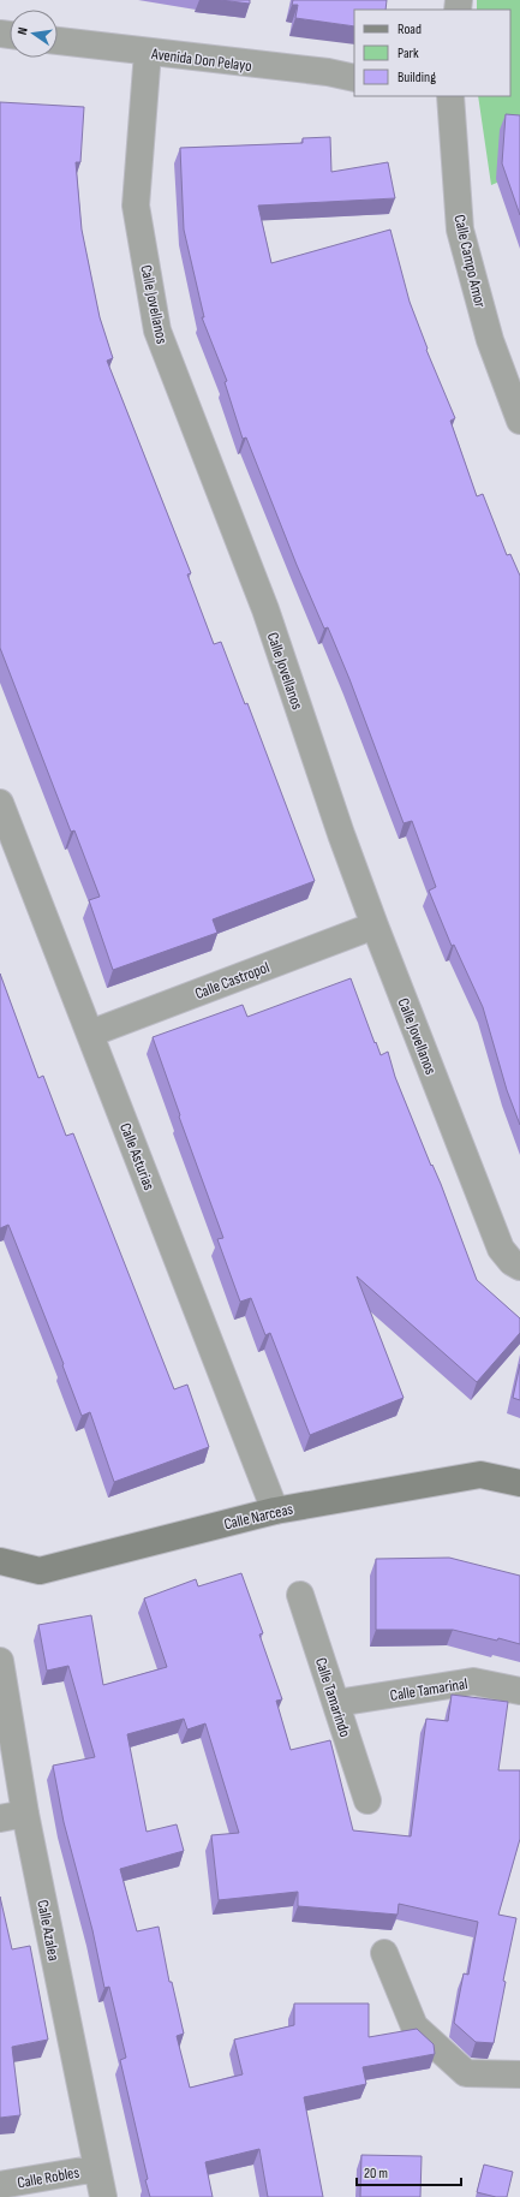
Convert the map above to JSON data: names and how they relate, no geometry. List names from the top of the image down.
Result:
{
  "streets": {
    "street": [
      "Avenida Don Pelayo",
      "Calle Campo Amor",
      "Calle Jovellanos",
      "Calle Castropol",
      "Calle Asturias",
      "Calle Narceas",
      "Calle Tamarinal",
      "Calle Tamarindo",
      "Calle Azalea",
      "Calle Robles"
    ]
  },
  "crossings": [
    ["Avenida Don Pelayo", "Calle Jovellanos"],
    ["Calle Jovellanos", "Calle Castropol"],
    ["Calle Castropol", "Calle Asturias"],
    ["Calle Asturias", "Calle Narceas"],
    ["Calle Tamarinal", "Calle Tamarindo"],
    ["Calle Azalea", "Calle Robles"]
  ],
  "legend": ["Road", "Park", "Building"],
  "scale_bar": "20 m",
  "north": "left"
}
